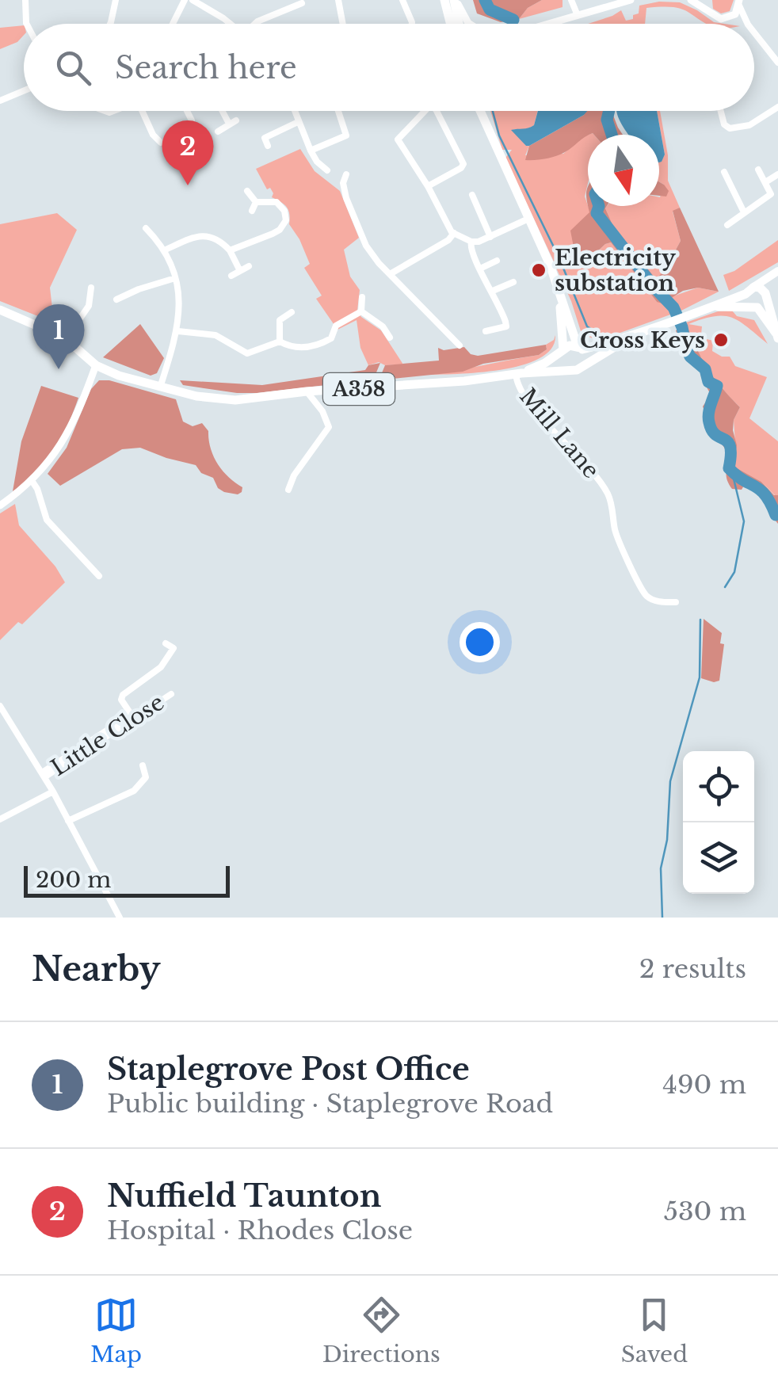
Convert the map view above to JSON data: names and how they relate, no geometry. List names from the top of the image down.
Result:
{
  "streets": {
    "main road": ["A358"],
    "street": ["Mill Lane", "Little Close"]
  },
  "crossings": [
    ["A358", "Mill Lane"]
  ],
  "places": ["Electricity substation", "Cross Keys"],
  "scale_bar": "200 m",
  "north": "bottom",
  "page": {
    "search": "Search here",
    "pins": ["2", "1"],
    "scale": "200 m",
    "heading": ["Nearby", "2 results"],
    "list": [
      {
        "mark": "1",
        "name": "Staplegrove Post Office",
        "note": "Public building · Staplegrove Road",
        "value": "490 m"
      },
      {
        "mark": "2",
        "name": "Nuffield Taunton",
        "note": "Hospital · Rhodes Close",
        "value": "530 m"
      }
    ],
    "nav": ["Map", "Directions", "Saved"]
  }
}
